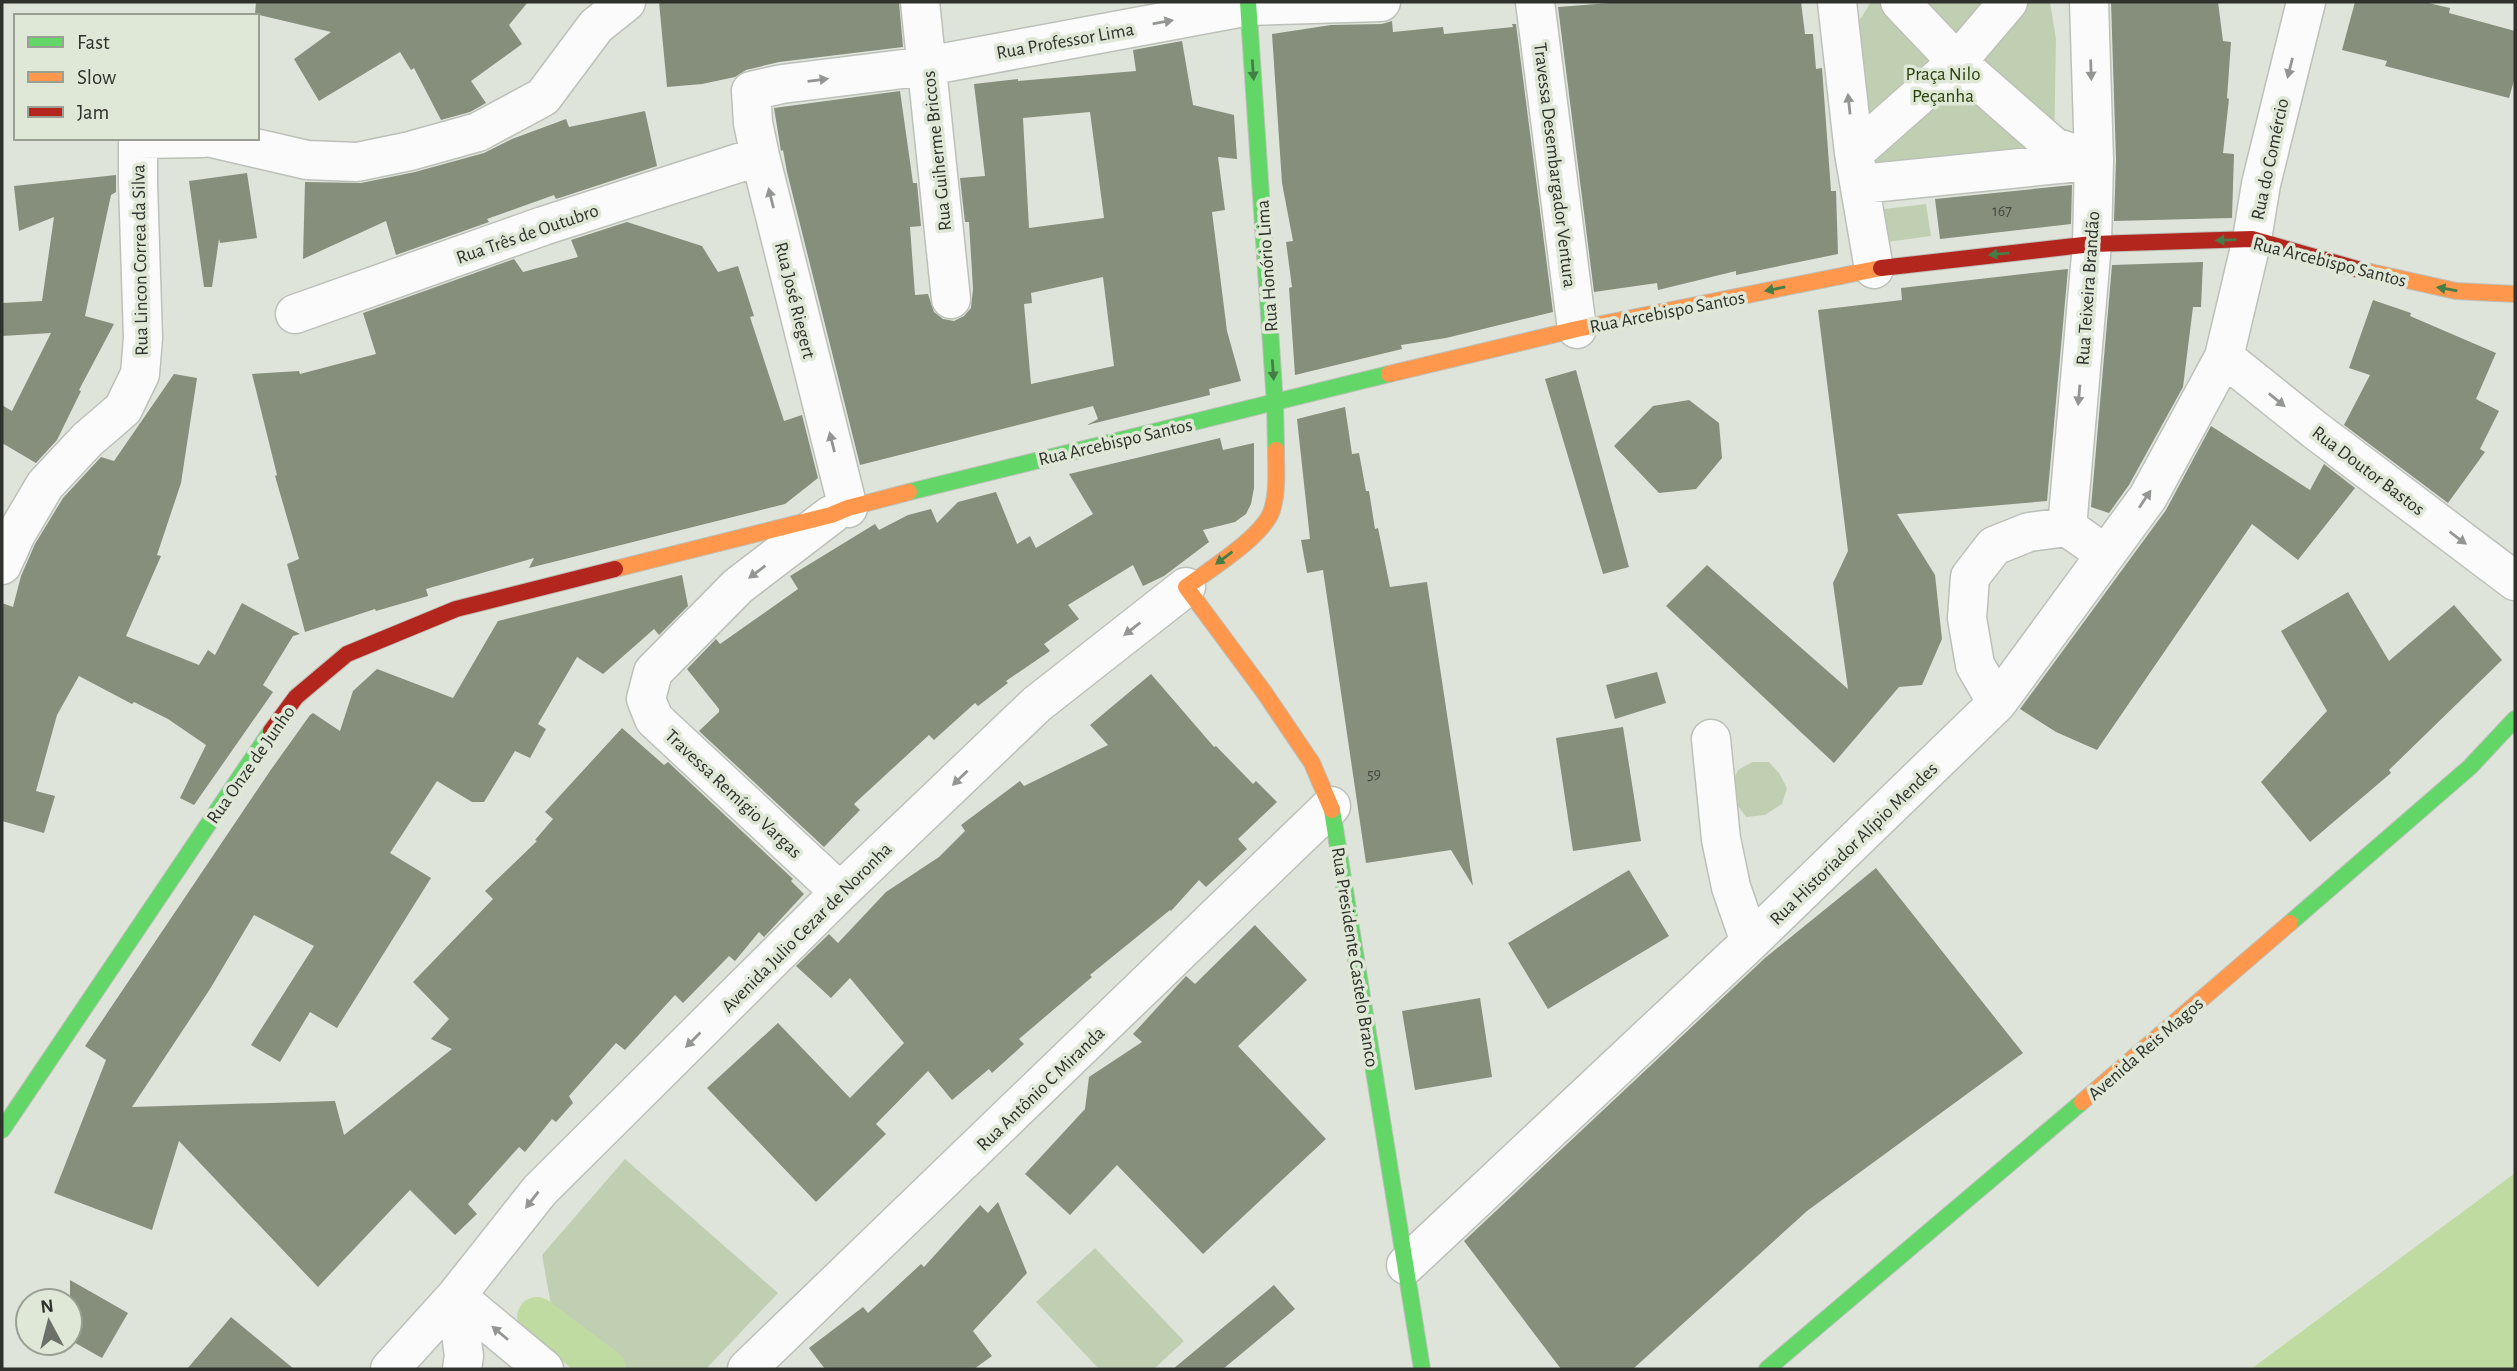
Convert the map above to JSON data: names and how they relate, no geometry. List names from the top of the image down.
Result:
{
  "streets": {
    "street": [
      "Rua Professor Lima",
      "Rua Guiherme Briccos",
      "Rua do Comércio",
      "Travessa Desembargador Ventura",
      "Rua Três de Outubro",
      "Rua Lincon Correa da Silva",
      "Rua Arcebispo Santos",
      "Rua Honório Lima",
      "Rua Teixeira Brandão",
      "Rua José Riegert",
      "Rua Doutor Bastos",
      "Rua Onze de Junho",
      "Travessa Remígio Vargas",
      "Rua Historiador Alípio Mendes",
      "Avenida Julio Cezar de Noronha",
      "Rua Presidente Castelo Branco",
      "Avenida Reis Magos",
      "Rua Antônio C Miranda"
    ]
  },
  "crossings": [
    ["Rua Professor Lima", "Rua Guiherme Briccos"],
    ["Rua Professor Lima", "Rua Honório Lima"],
    ["Rua Professor Lima", "Rua José Riegert"],
    ["Rua do Comércio", "Rua Arcebispo Santos"],
    ["Rua do Comércio", "Rua Doutor Bastos"],
    ["Rua do Comércio", "Rua Historiador Alípio Mendes"],
    ["Travessa Desembargador Ventura", "Rua Arcebispo Santos"],
    ["Rua Três de Outubro", "Rua José Riegert"],
    ["Rua Arcebispo Santos", "Rua Honório Lima"],
    ["Rua Arcebispo Santos", "Rua Teixeira Brandão"],
    ["Rua Arcebispo Santos", "Rua José Riegert"],
    ["Rua Arcebispo Santos", "Rua Onze de Junho"],
    ["Rua Arcebispo Santos", "Travessa Remígio Vargas"],
    ["Rua Honório Lima", "Avenida Julio Cezar de Noronha"],
    ["Rua José Riegert", "Rua Onze de Junho"],
    ["Rua José Riegert", "Travessa Remígio Vargas"],
    ["Rua Doutor Bastos", "Rua Historiador Alípio Mendes"],
    ["Rua Onze de Junho", "Travessa Remígio Vargas"],
    ["Travessa Remígio Vargas", "Avenida Julio Cezar de Noronha"],
    ["Rua Historiador Alípio Mendes", "Rua Presidente Castelo Branco"],
    ["Avenida Julio Cezar de Noronha", "Rua Presidente Castelo Branco"],
    ["Rua Presidente Castelo Branco", "Rua Antônio C Miranda"]
  ],
  "one_way": [
    "Rua Professor Lima",
    "Rua do Comércio",
    "Rua Arcebispo Santos",
    "Rua Honório Lima",
    "Rua José Riegert",
    "Rua Doutor Bastos",
    "Avenida Julio Cezar de Noronha"
  ],
  "parks": ["Praça Nilo Peçanha"],
  "house_numbers": ["167", "59"],
  "legend": ["Fast", "Slow", "Jam"],
  "north": "top"
}
